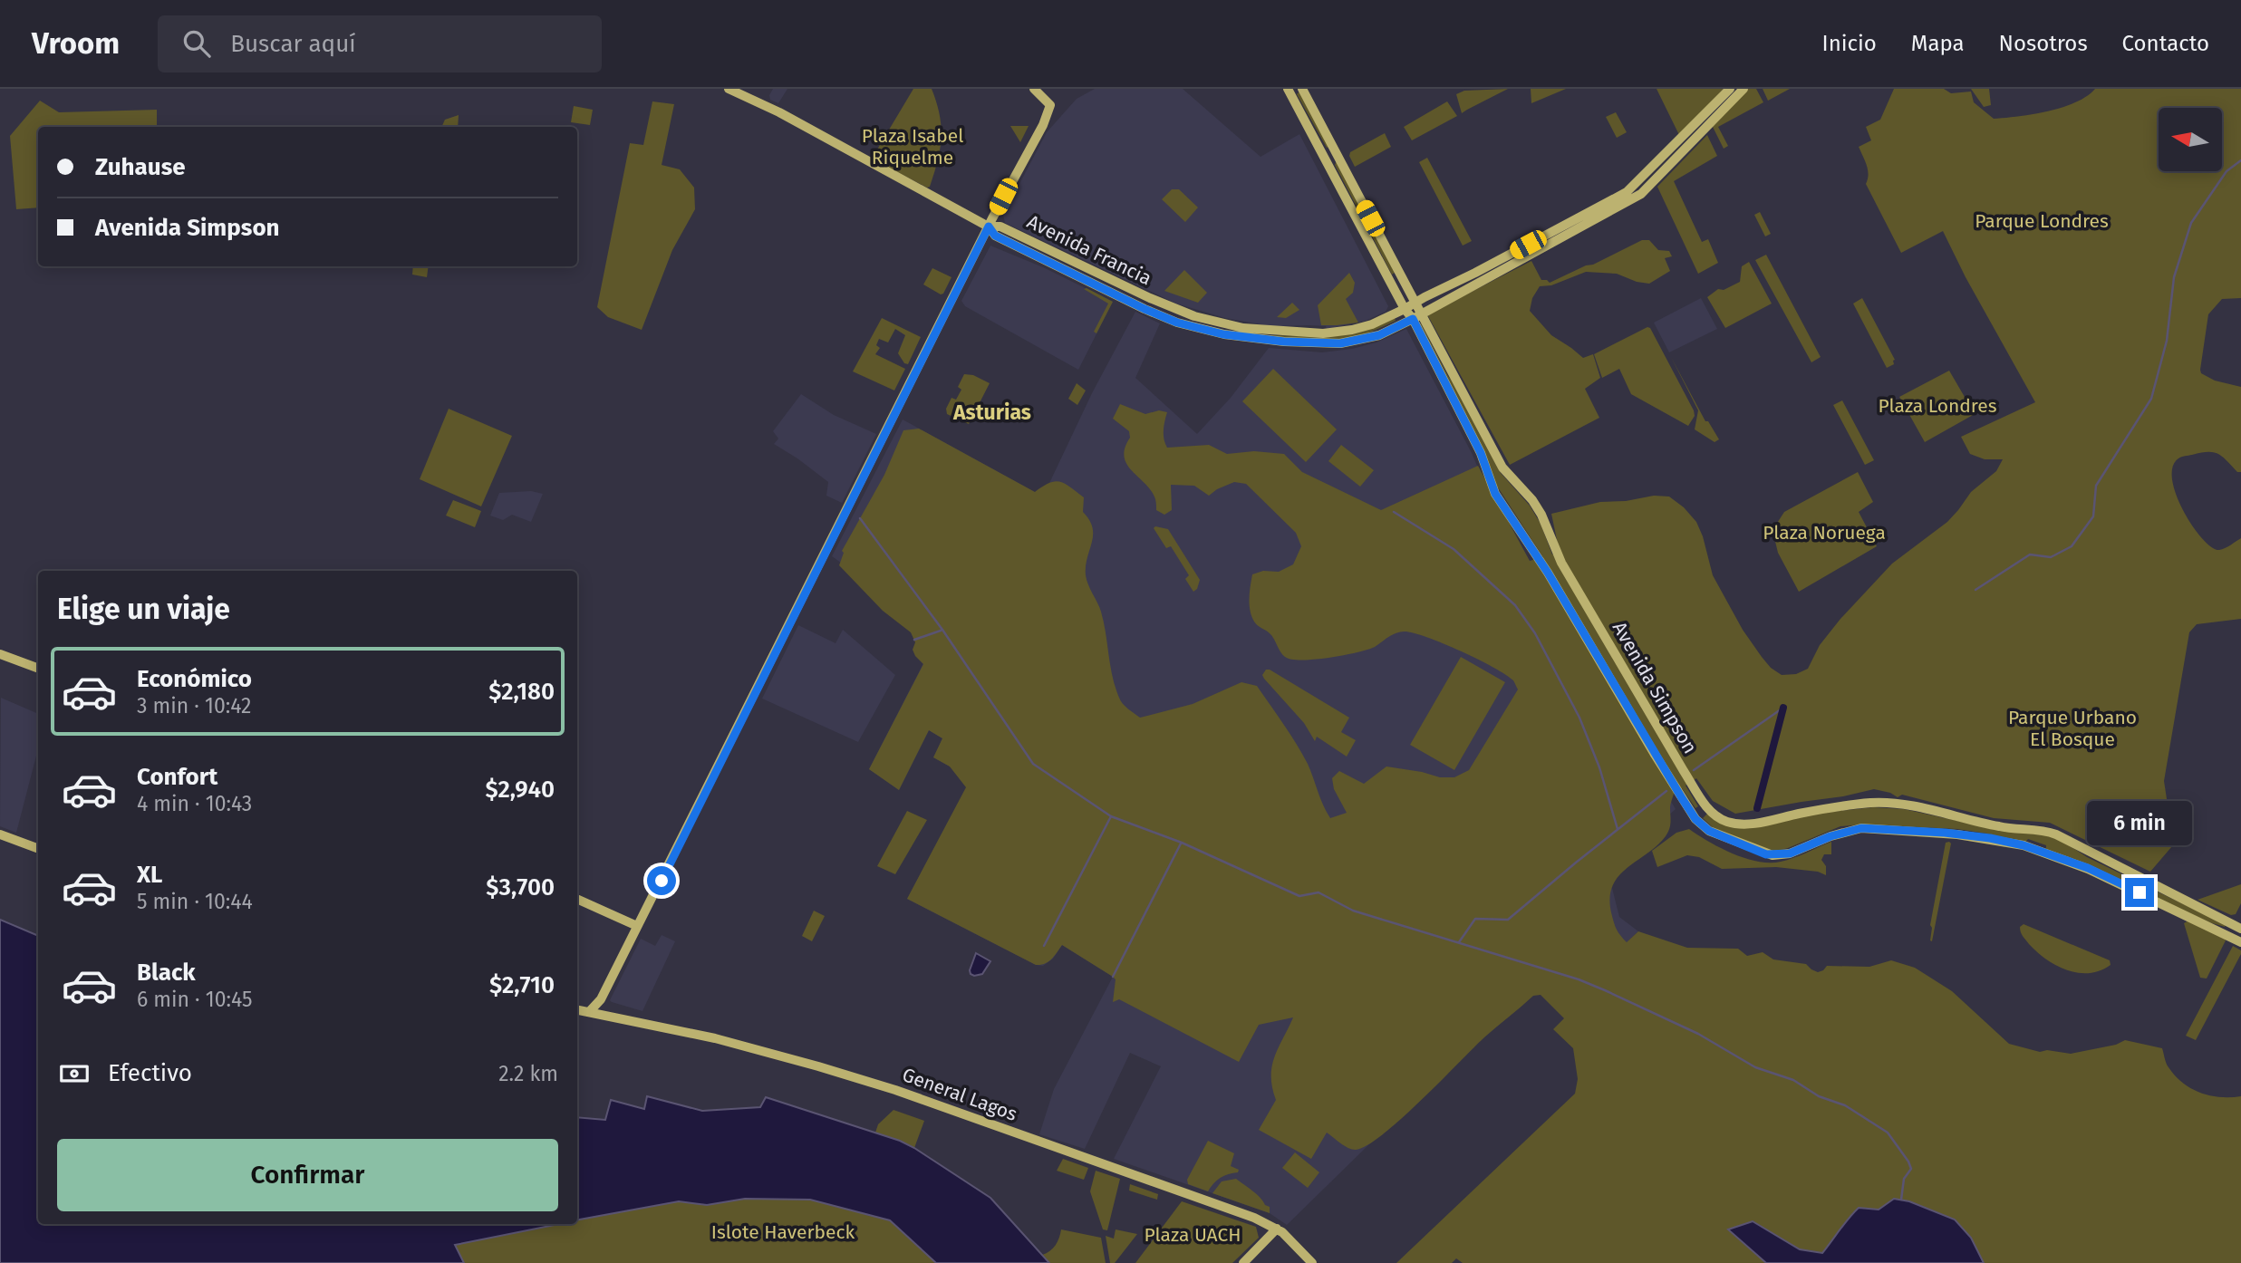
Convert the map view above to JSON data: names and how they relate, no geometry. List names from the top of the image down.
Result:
{
  "streets": {
    "main road": ["Avenida Francia", "Avenida Simpson", "General Lagos"]
  },
  "crossings": [
    ["Avenida Francia", "Avenida Simpson"]
  ],
  "districts": ["Asturias"],
  "parks": [
    "Plaza Isabel Riquelme",
    "Parque Londres",
    "Plaza Londres",
    "Plaza Noruega",
    "Parque Urbano El Bosque",
    "Islote Haverbeck",
    "Plaza UACH"
  ],
  "north": "left",
  "page": {
    "header": "Vroom",
    "search": "Buscar aquí",
    "nav": [
      "Inicio",
      "Mapa",
      "Nosotros",
      "Contacto"
    ],
    "banner": ["Zuhause", "Avenida Simpson"],
    "heading": "Elige un viaje",
    "list": [
      {
        "name": "Económico",
        "note": "3 min · 10:42",
        "value": "$2,180"
      },
      {
        "name": "Confort",
        "note": "4 min · 10:43",
        "value": "$2,940"
      },
      {
        "name": "XL",
        "note": "5 min · 10:44",
        "value": "$3,700"
      },
      {
        "name": "Black",
        "note": "6 min · 10:45",
        "value": "$2,710"
      }
    ],
    "bubble": "6 min",
    "pay": ["Efectivo", "2.2 km"],
    "buttons": "Confirmar"
  }
}
